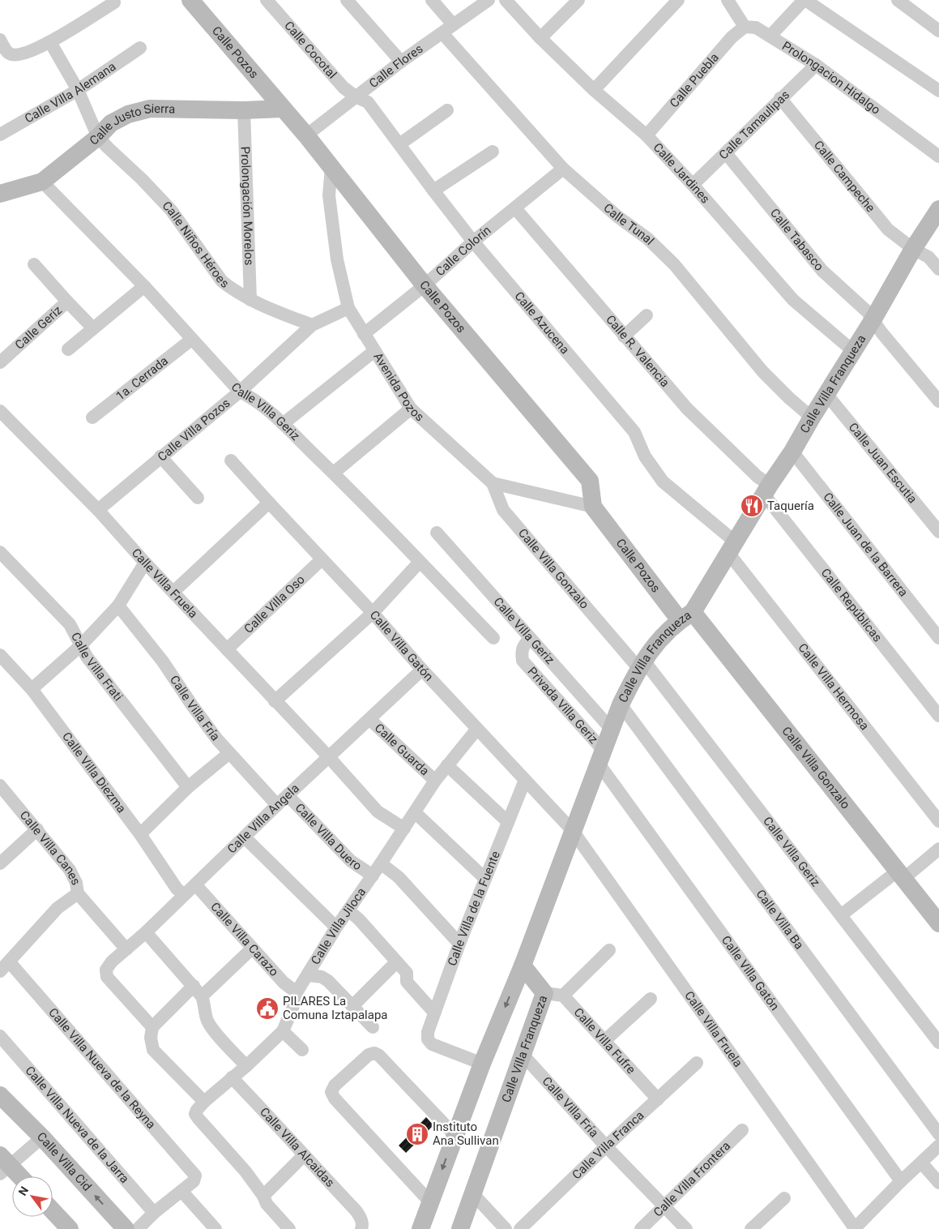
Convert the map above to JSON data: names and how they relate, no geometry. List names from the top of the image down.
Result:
{
  "streets": {
    "street": [
      "Calle Cocotal",
      "Calle Pozos",
      "Calle Flores",
      "Prolongacion Hidalgo",
      "Calle Puebla",
      "Calle Villa Alemana",
      "Calle Tamaulipas",
      "Calle Justo Sierra",
      "Calle Jardines",
      "Calle Campeche",
      "Prolongación Morelos",
      "Calle Tunal",
      "Calle Tabasco",
      "Calle Niños Héroes",
      "Calle Colorín",
      "Calle Azucena",
      "Calle Geriz",
      "Calle R. Valencia",
      "1a. Cerrada",
      "Calle Villa Franqueza",
      "Avenida Pozos",
      "Calle Villa Geriz",
      "Calle Villa Pozos",
      "Calle Juan Escutia",
      "Calle Juan de la Barrera",
      "Calle Villa Gonzalo",
      "Calle Villa Fruela",
      "Calle Villa Oso",
      "Calle Repúblicas",
      "Calle Villa Gatón",
      "Calle Villa Frati",
      "Calle Villa Hermosa",
      "Privada Villa Geriz",
      "Calle Villa Fría",
      "Calle Guarda",
      "Calle Villa Diezma",
      "Calle Villa Angela",
      "Calle Villa Duero",
      "Calle Villa Canes",
      "Calle Villa de la Fuente",
      "Calle Villa Ba",
      "Calle Villa Jiloca",
      "Calle Villa Carazo",
      "Calle Villa Fufre",
      "Calle Villa Nueva de la Reyna",
      "Calle Villa Nueva de la Jarra",
      "Calle Villa Franca",
      "Calle Villa Alcaidas",
      "Calle Villa Cid",
      "Calle Villa Frontera"
    ]
  },
  "crossings": [
    ["Calle Cocotal", "Calle Flores"],
    ["Calle Cocotal", "Calle Azucena"],
    ["Calle Pozos", "Calle Flores"],
    ["Calle Pozos", "Calle Justo Sierra"],
    ["Calle Pozos", "Calle Colorín"],
    ["Calle Pozos", "Calle Villa Franqueza"],
    ["Calle Pozos", "Avenida Pozos"],
    ["Calle Pozos", "Calle Villa Gonzalo"],
    ["Calle Flores", "Calle Tunal"],
    ["Calle Flores", "Calle Azucena"],
    ["Prolongacion Hidalgo", "Calle Puebla"],
    ["Prolongacion Hidalgo", "Calle Tamaulipas"],
    ["Calle Puebla", "Calle Jardines"],
    ["Calle Tamaulipas", "Calle Jardines"],
    ["Calle Tamaulipas", "Calle Campeche"],
    ["Calle Tamaulipas", "Calle Tabasco"],
    ["Calle Justo Sierra", "Prolongación Morelos"],
    ["Calle Justo Sierra", "Calle Niños Héroes"],
    ["Calle Justo Sierra", "Calle Villa Geriz"],
    ["Calle Jardines", "Calle Villa Franqueza"],
    ["Calle Campeche", "Calle Villa Franqueza"],
    ["Prolongación Morelos", "Calle Niños Héroes"],
    ["Calle Tunal", "Calle Colorín"],
    ["Calle Tunal", "Calle Villa Franqueza"],
    ["Calle Tabasco", "Calle Villa Franqueza"],
    ["Calle Niños Héroes", "Calle Villa Pozos"],
    ["Calle Colorín", "Calle Azucena"],
    ["Calle Colorín", "Calle R. Valencia"],
    ["Calle Colorín", "Avenida Pozos"],
    ["Calle Azucena", "Calle Villa Franqueza"],
    ["Calle Azucena", "Calle Villa Hermosa"],
    ["Calle R. Valencia", "Calle Villa Franqueza"],
    ["Calle R. Valencia", "Calle Repúblicas"],
    ["1a. Cerrada", "Calle Villa Geriz"],
    ["Calle Villa Franqueza", "Calle Villa Geriz"],
    ["Calle Villa Franqueza", "Calle Juan Escutia"],
    ["Calle Villa Franqueza", "Calle Juan de la Barrera"],
    ["Calle Villa Franqueza", "Calle Villa Gonzalo"],
    ["Calle Villa Franqueza", "Calle Villa Fruela"],
    ["Calle Villa Franqueza", "Calle Repúblicas"],
    ["Calle Villa Franqueza", "Calle Villa Gatón"],
    ["Calle Villa Franqueza", "Calle Villa Hermosa"],
    ["Calle Villa Franqueza", "Privada Villa Geriz"],
    ["Calle Villa Franqueza", "Calle Villa Fría"],
    ["Calle Villa Franqueza", "Calle Villa de la Fuente"],
    ["Calle Villa Franqueza", "Calle Villa Ba"],
    ["Calle Villa Franqueza", "Calle Villa Fufre"],
    ["Avenida Pozos", "Calle Villa Pozos"],
    ["Avenida Pozos", "Calle Villa Gonzalo"],
    ["Calle Villa Geriz", "Calle Villa Pozos"],
    ["Calle Villa Geriz", "Calle Villa Gonzalo"],
    ["Calle Villa Geriz", "Privada Villa Geriz"],
    ["Calle Villa Pozos", "Calle Villa Fruela"],
    ["Calle Villa Fruela", "Calle Villa Oso"],
    ["Calle Villa Fruela", "Calle Villa Gatón"],
    ["Calle Villa Fruela", "Calle Villa Angela"],
    ["Calle Villa Fruela", "Calle Villa Jiloca"],
    ["Calle Villa Oso", "Calle Villa Gatón"],
    ["Calle Villa Gatón", "Privada Villa Geriz"],
    ["Calle Villa Gatón", "Calle Villa Angela"],
    ["Calle Villa Gatón", "Calle Villa de la Fuente"],
    ["Calle Villa Gatón", "Calle Villa Jiloca"],
    ["Calle Villa Fría", "Calle Villa Angela"],
    ["Calle Villa Fría", "Calle Villa Franca"],
    ["Calle Villa Fría", "Calle Villa Frontera"],
    ["Calle Guarda", "Calle Villa Angela"],
    ["Calle Guarda", "Calle Villa de la Fuente"],
    ["Calle Guarda", "Calle Villa Jiloca"],
    ["Calle Villa Diezma", "Calle Villa Angela"],
    ["Calle Villa Angela", "Calle Villa Duero"],
    ["Calle Villa Angela", "Calle Villa Canes"],
    ["Calle Villa Angela", "Calle Villa Carazo"],
    ["Calle Villa Duero", "Calle Villa Jiloca"],
    ["Calle Villa Jiloca", "Calle Villa Carazo"],
    ["Calle Villa Jiloca", "Calle Villa Alcaidas"],
    ["Calle Villa Fufre", "Calle Villa Franca"]
  ],
  "places": {
    "restaurant": ["Taquería"],
    "public building": ["PILARES La Comuna Iztapalapa"],
    "building": ["Instituto Ana Sullivan"]
  },
  "north": "top left"
}
